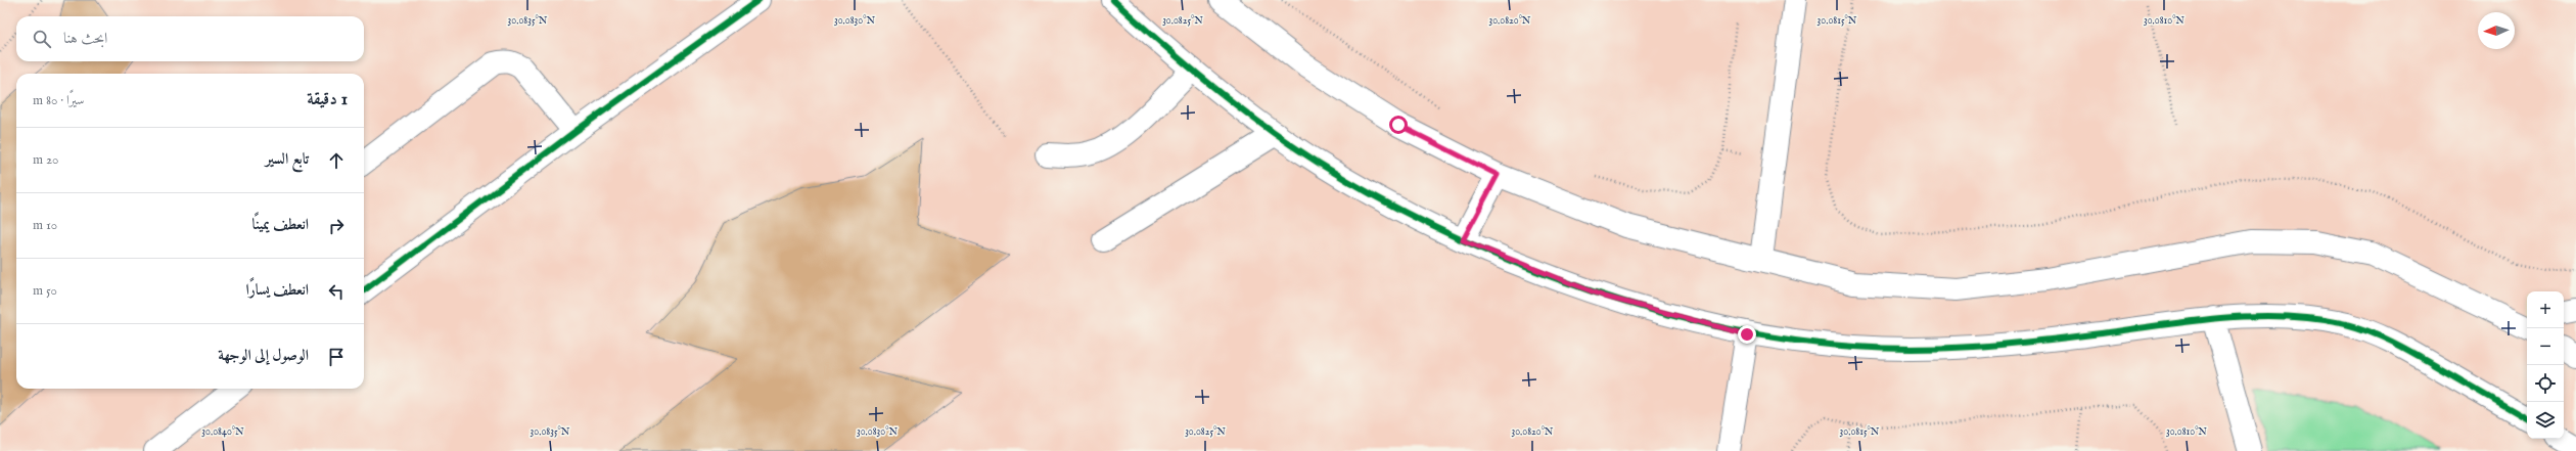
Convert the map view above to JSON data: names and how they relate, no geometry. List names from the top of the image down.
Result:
{
  "north": "left",
  "page": {
    "search": "ابحث هنا",
    "heading": ["1 دقيقة", "سيرًا · 80 m"],
    "list": [
      ["تابع السير", "20 m"],
      ["انعطف يمينًا", "10 m"],
      ["انعطف يسارًا", "50 m"],
      "الوصول إلى الوجهة"
    ],
    "map_buttons": ["+", "−"]
  },
  "coordinates": [
    "30.0835°N",
    "30.0830°N",
    "30.0825°N",
    "30.0820°N",
    "30.0815°N",
    "30.0810°N",
    "30.0840°N"
  ]
}
